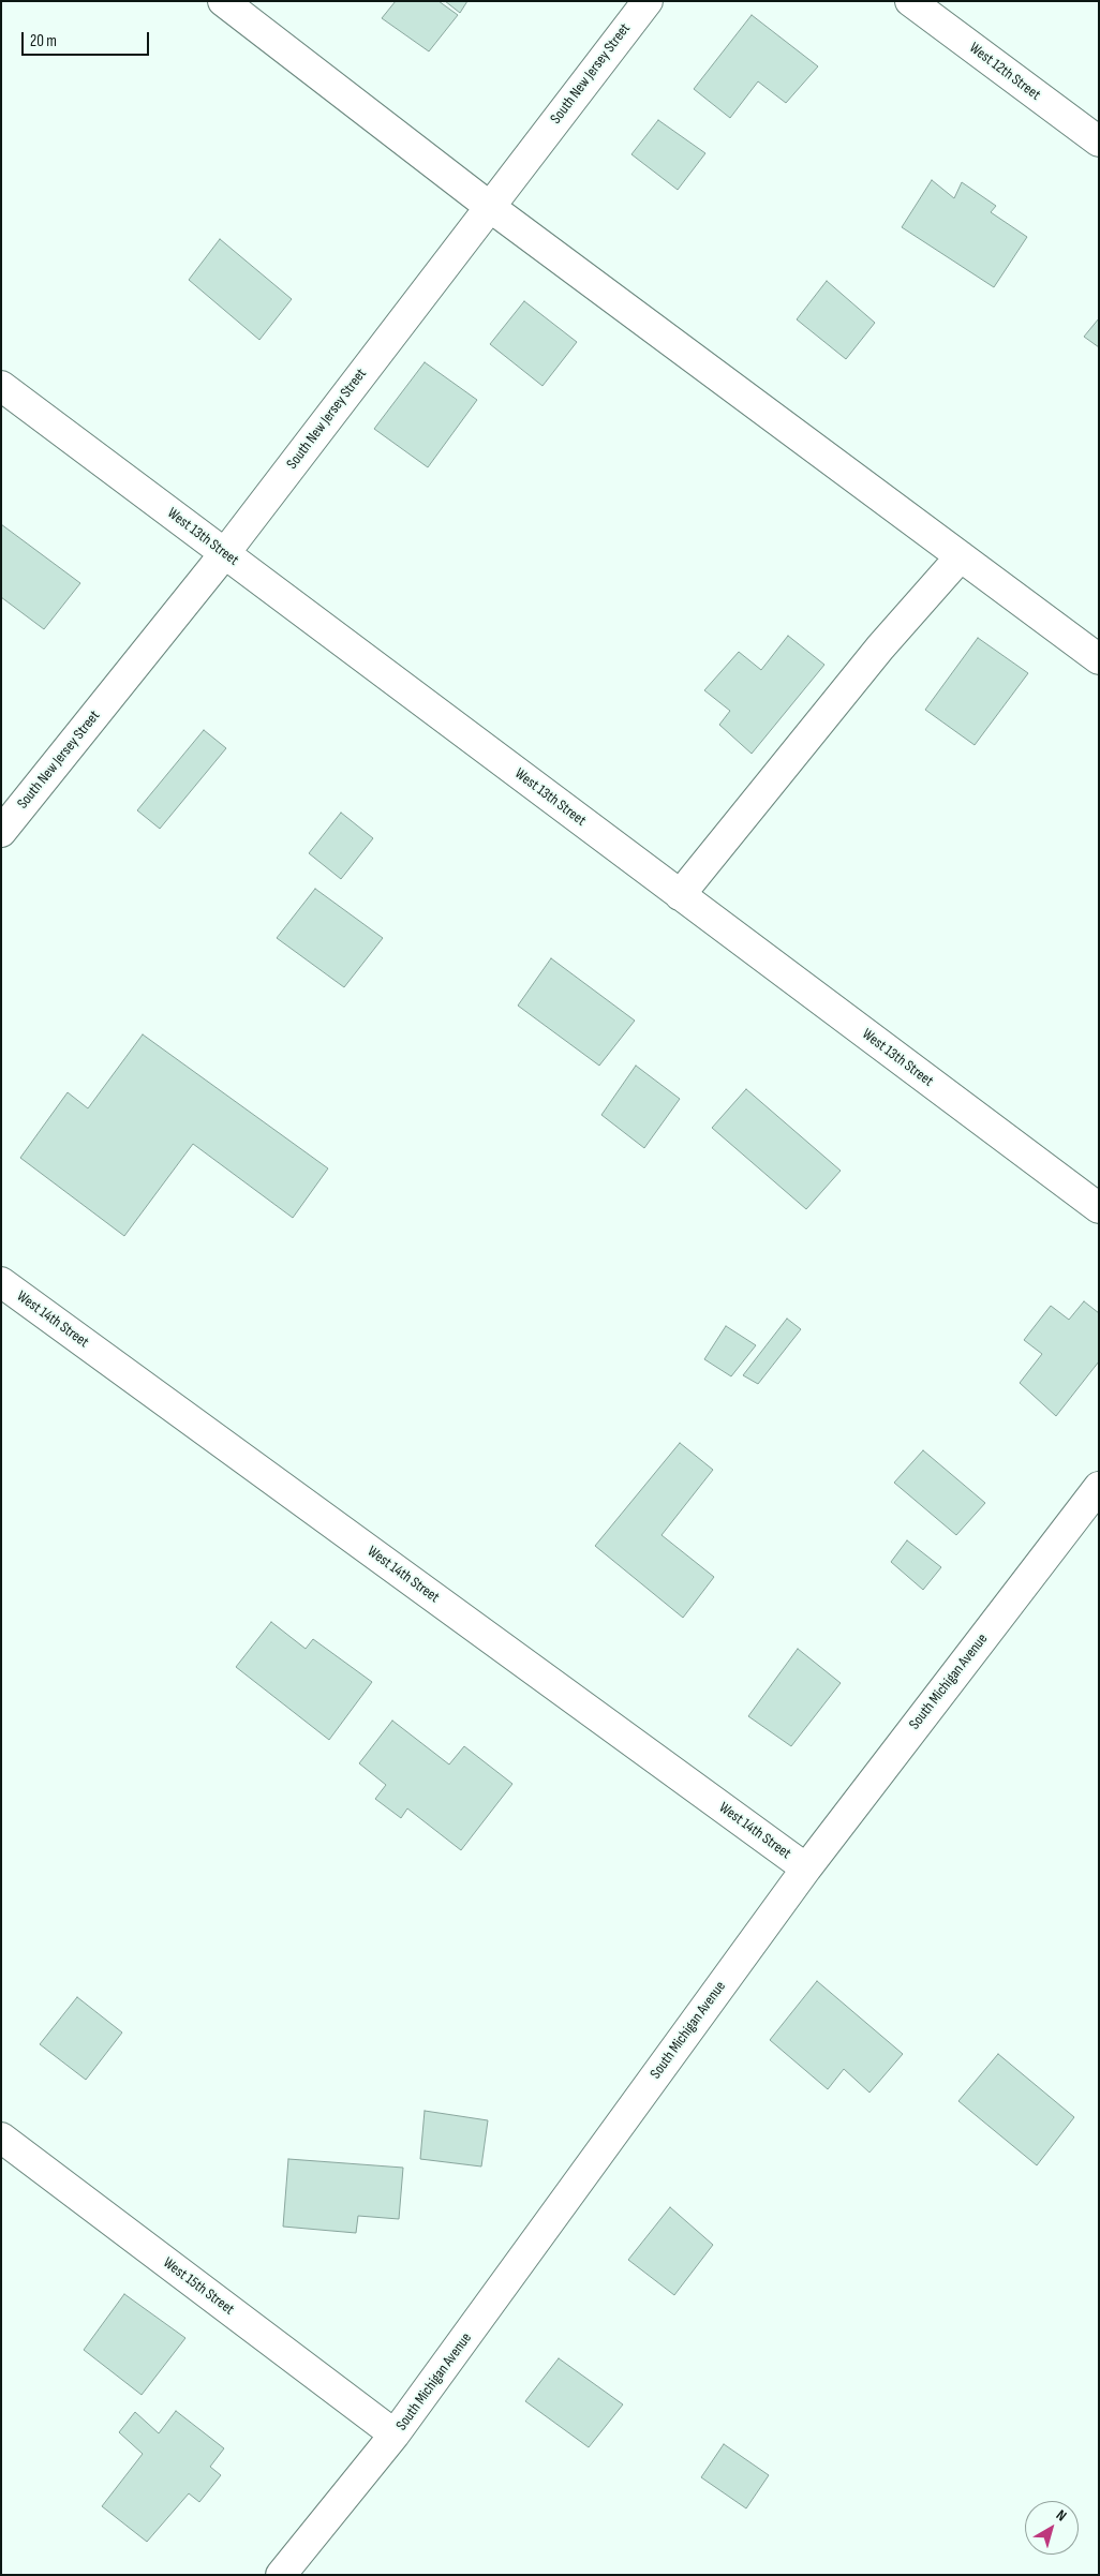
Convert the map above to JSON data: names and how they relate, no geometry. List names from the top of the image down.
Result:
{
  "streets": {
    "street": [
      "West 12th Street",
      "South New Jersey Street",
      "West 13th Street",
      "West 14th Street",
      "South Michigan Avenue",
      "West 15th Street"
    ]
  },
  "crossings": [
    ["South New Jersey Street", "West 13th Street"],
    ["West 14th Street", "South Michigan Avenue"],
    ["South Michigan Avenue", "West 15th Street"]
  ],
  "scale_bar": "20 m",
  "north": "top right"
}
